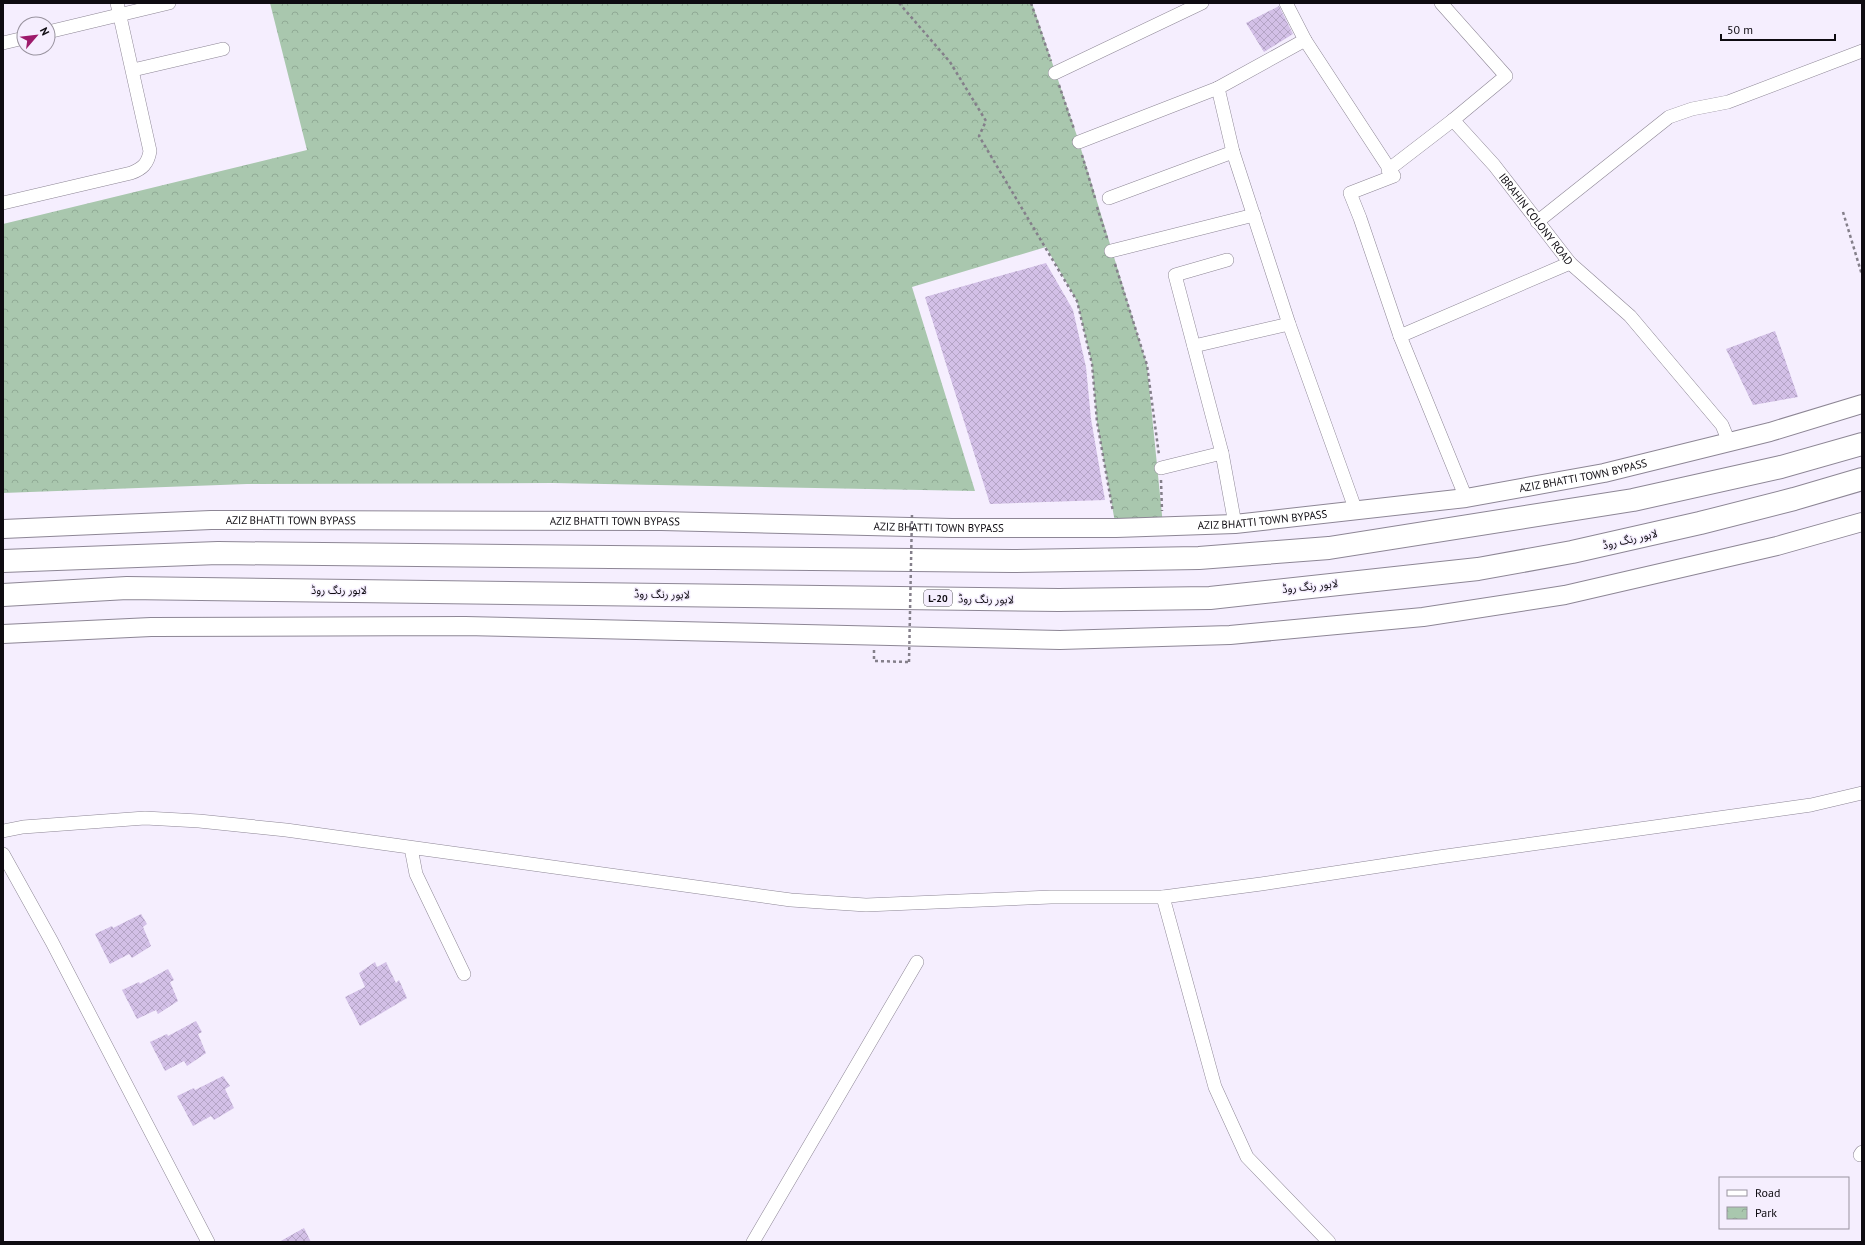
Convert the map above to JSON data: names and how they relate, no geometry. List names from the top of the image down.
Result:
{
  "streets": {
    "highway": ["لاہور رنگ روڈ", "L-20"],
    "street": ["IBRAHIN COLONY ROAD", "AZIZ BHATTI TOWN BYPASS"]
  },
  "crossings": [
    ["IBRAHIN COLONY ROAD", "AZIZ BHATTI TOWN BYPASS"]
  ],
  "legend": ["Road", "Park"],
  "scale_bar": "50 m",
  "north": "top right"
}
